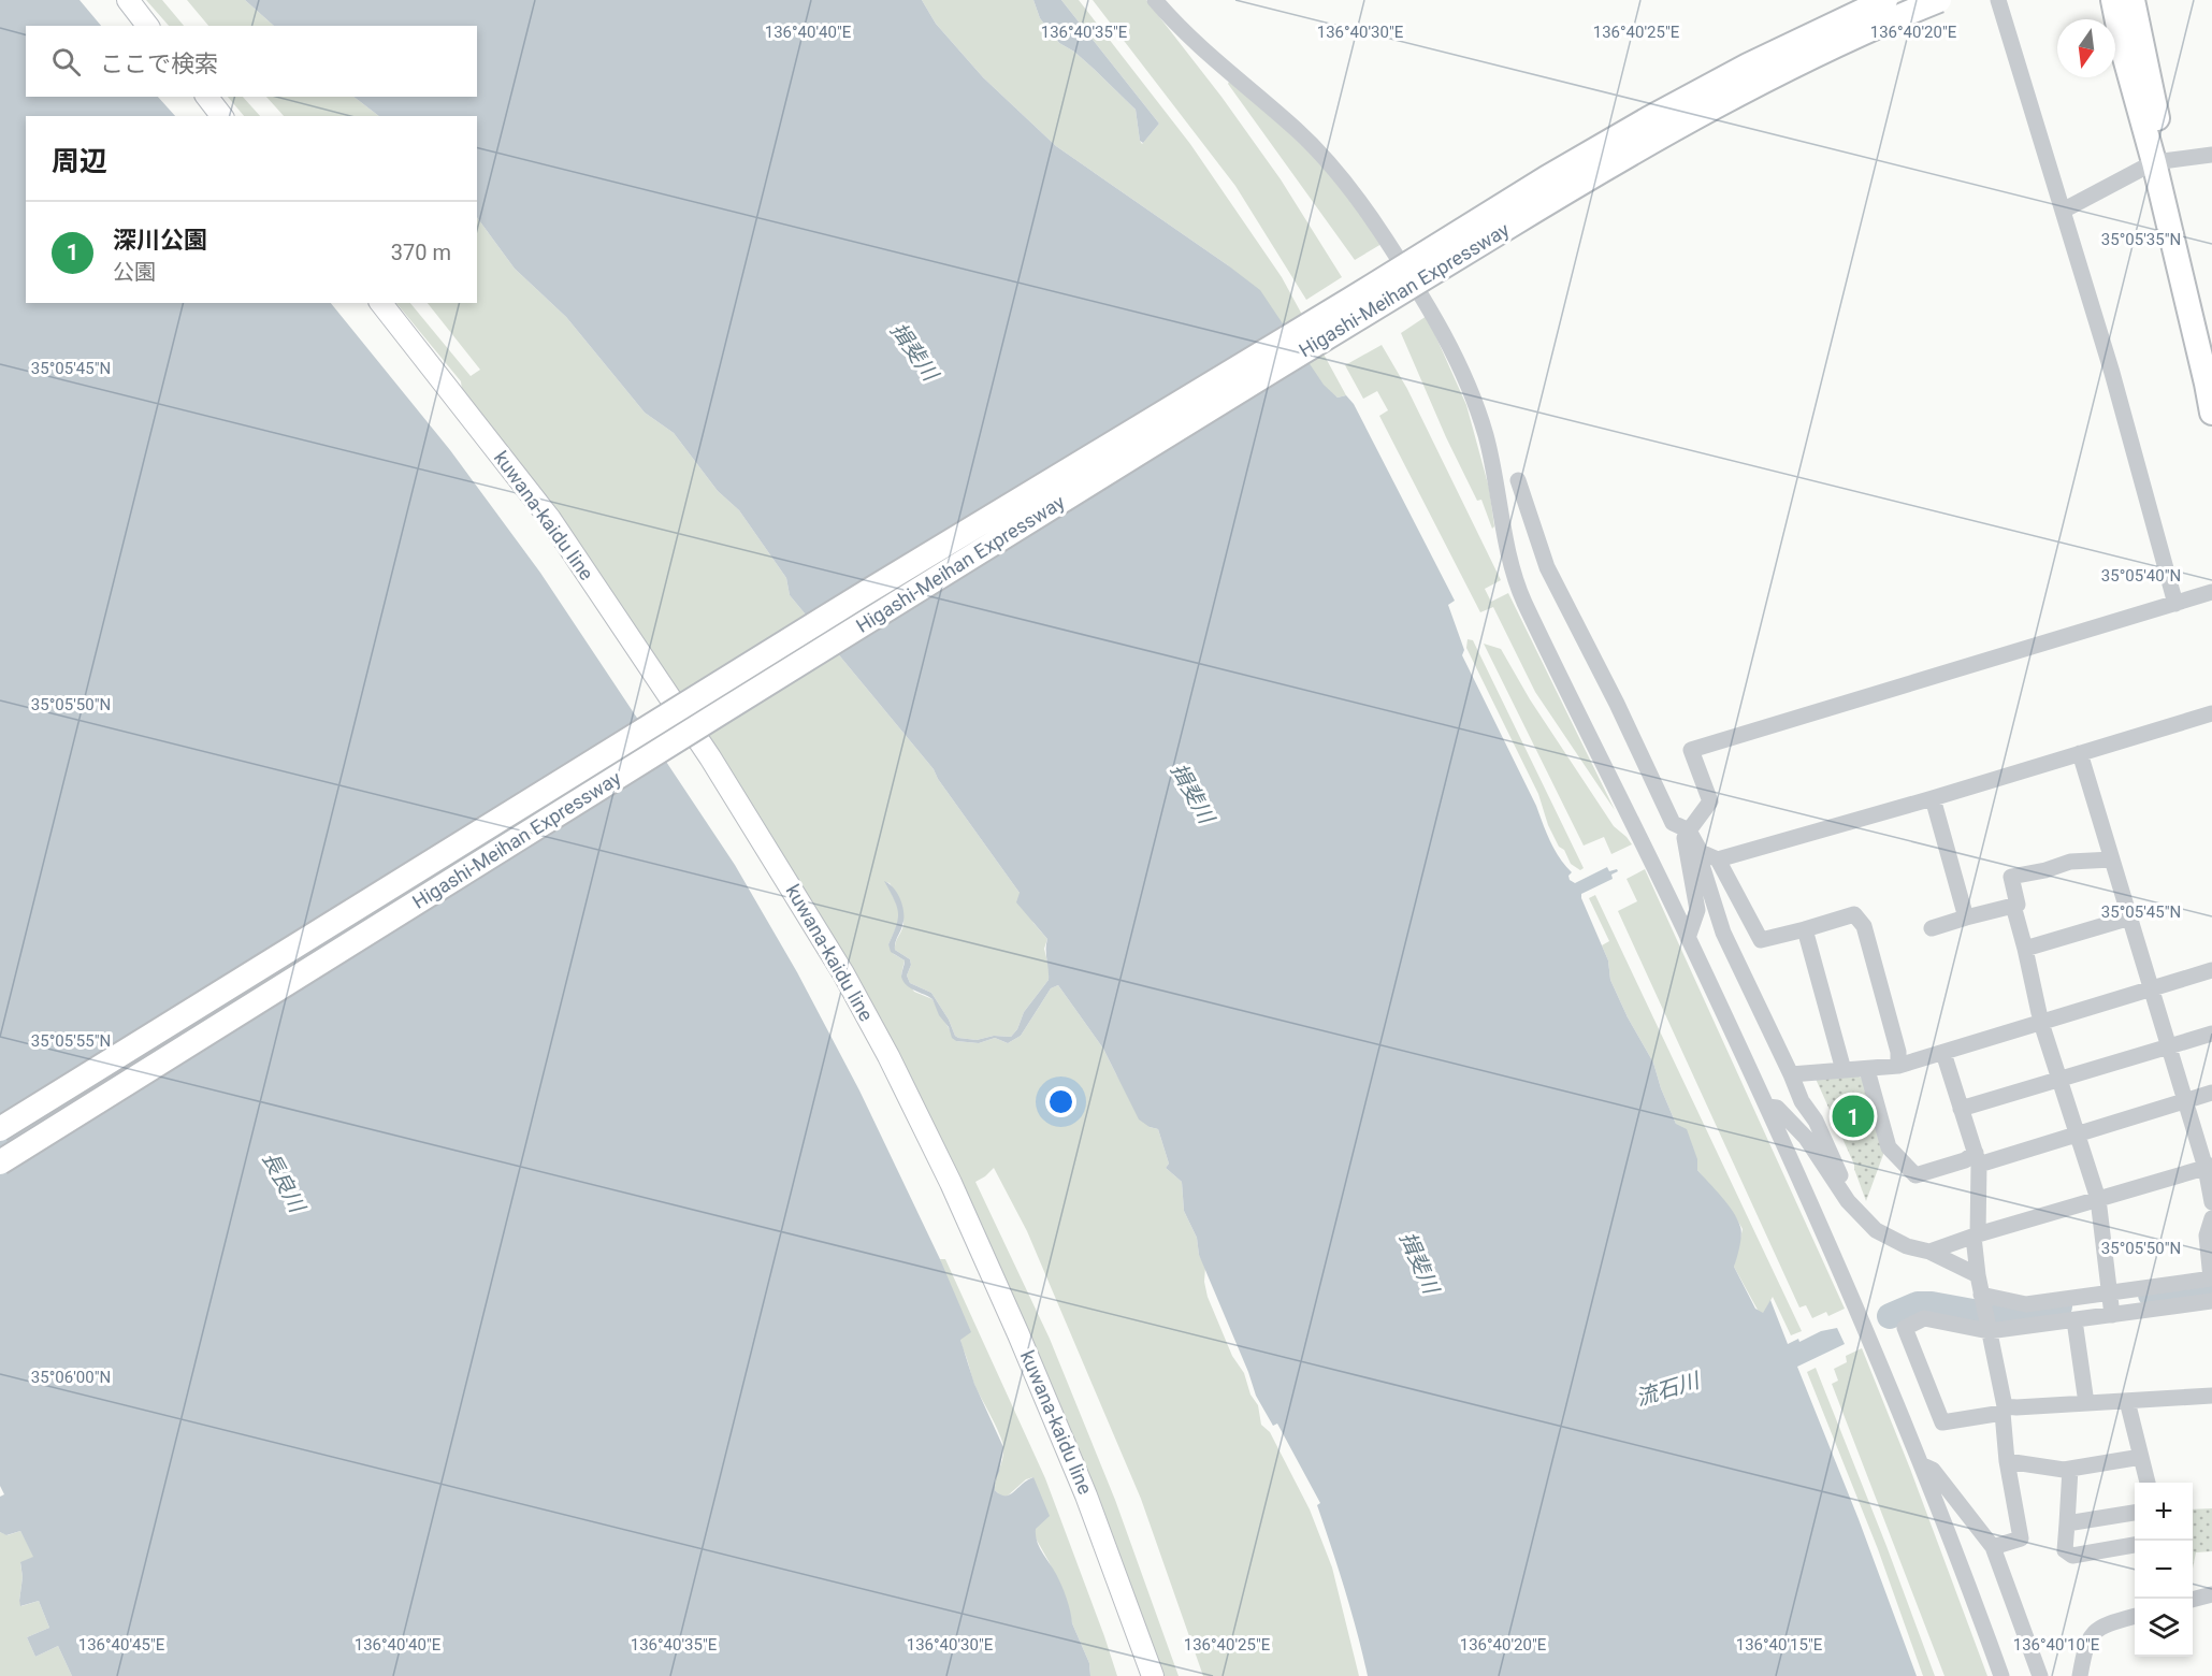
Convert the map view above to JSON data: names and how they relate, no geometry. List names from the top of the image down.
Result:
{
  "streets": {
    "highway": ["Higashi-Meihan Expressway"],
    "main road": ["kuwana-kaidu line"]
  },
  "water": ["揖斐川", "長良川", "流石川"],
  "north": "bottom",
  "page": {
    "search": "ここで検索",
    "heading": "周辺",
    "list": [
      {
        "mark": "1",
        "name": "深川公園",
        "note": "公園",
        "value": "370 m"
      }
    ],
    "pins": "1",
    "map_buttons": ["+", "−"]
  },
  "coordinates": [
    "136°40'40\"E",
    "136°40'35\"E",
    "136°40'30\"E",
    "136°40'25\"E",
    "136°40'20\"E",
    "35°05'35\"N",
    "35°05'45\"N",
    "35°05'40\"N",
    "35°05'50\"N",
    "35°05'55\"N",
    "35°06'00\"N",
    "136°40'45\"E",
    "136°40'15\"E",
    "136°40'10\"E"
  ]
}
